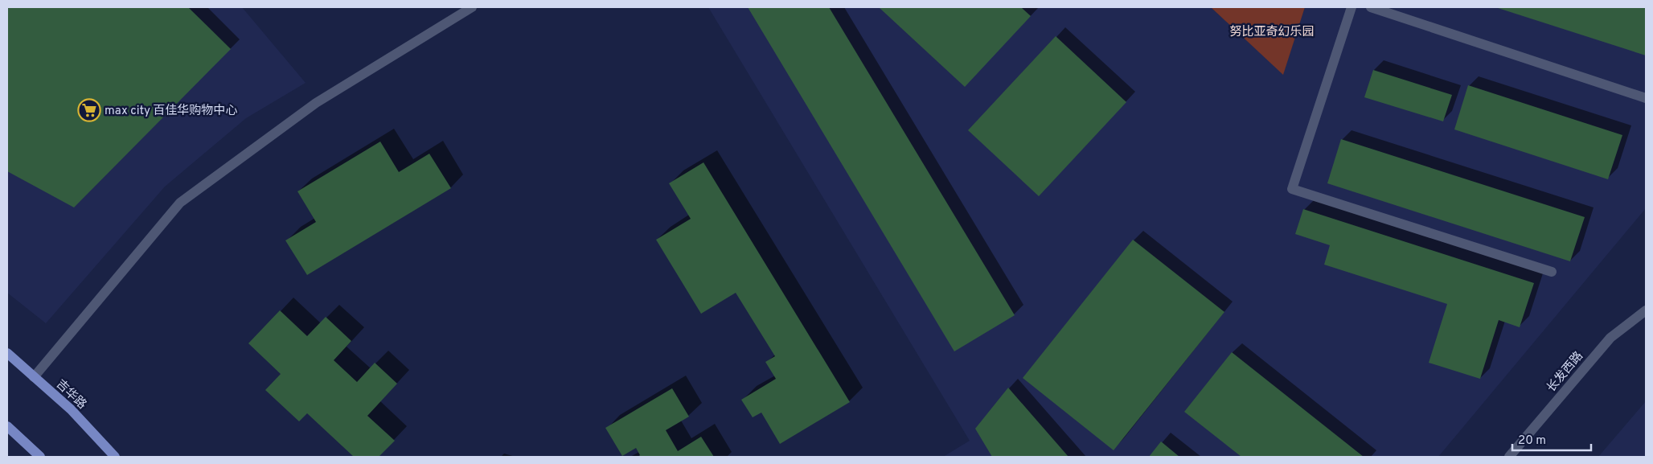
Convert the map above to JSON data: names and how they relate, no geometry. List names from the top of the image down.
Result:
{
  "streets": {
    "main road": ["吉华路"],
    "street": ["长发西路"]
  },
  "parks": ["努比亚奇幻乐园"],
  "places": {
    "supermarket": ["max city 百佳华购物中心"]
  },
  "scale_bar": "20 m"
}
